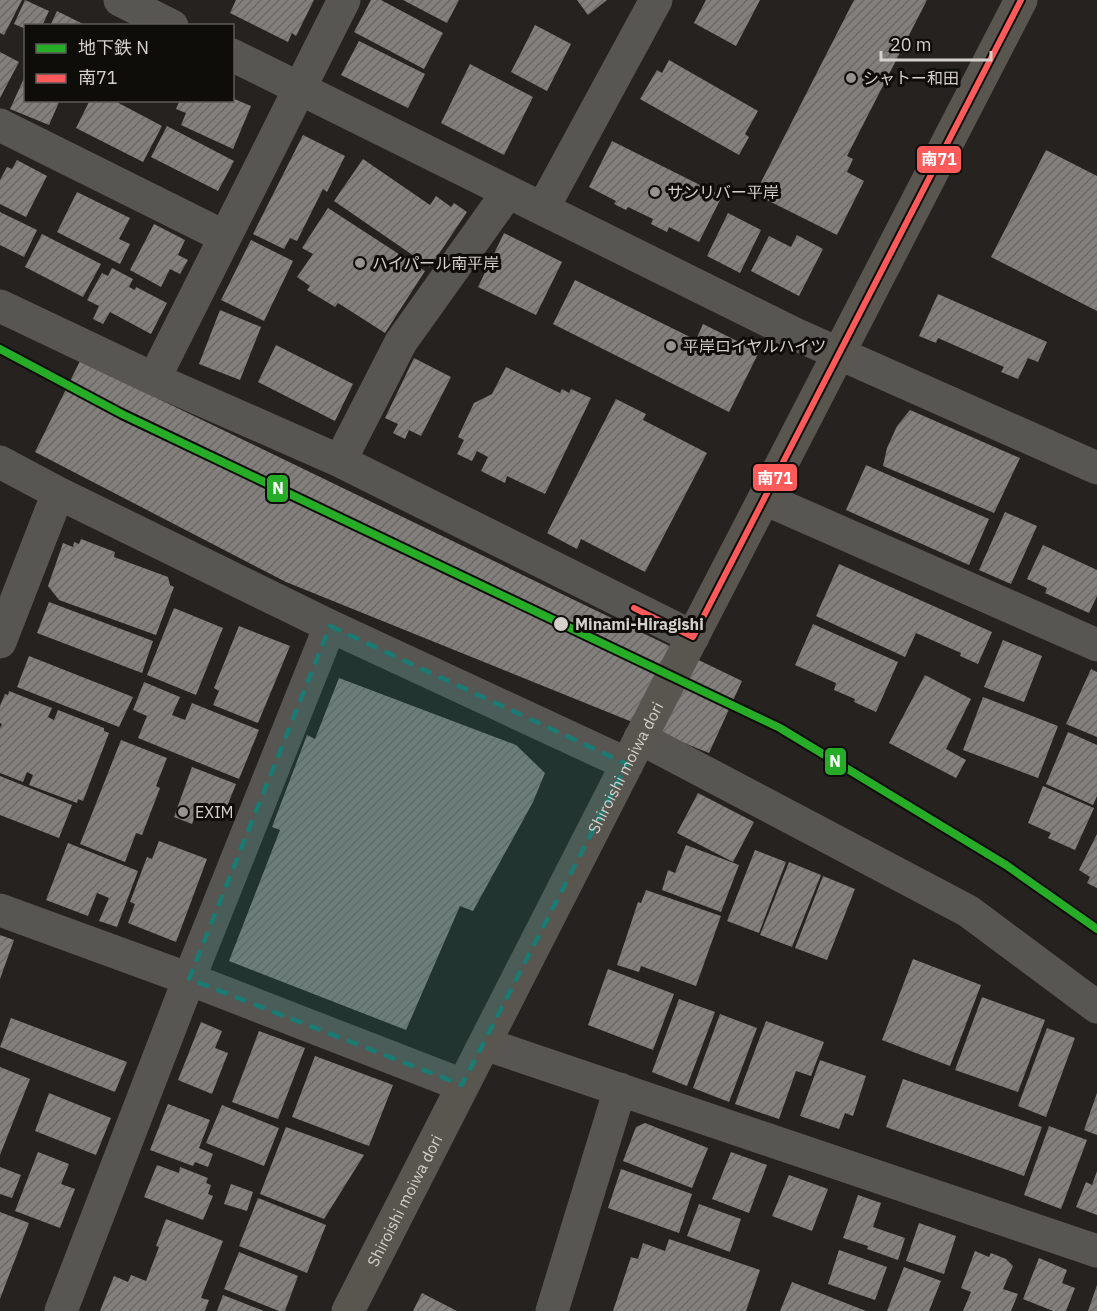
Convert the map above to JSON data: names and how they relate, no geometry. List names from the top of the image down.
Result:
{
  "streets": {
    "main road": ["Shiroishi moiwa dori"]
  },
  "places": [
    "シャトー和田",
    "サンリバー平岸",
    "ハイパール南平岸",
    "平岸ロイヤルハイツ",
    "Minami-Hiragishi",
    "EXIM"
  ],
  "lines": ["transit line 南71", "metro line N"],
  "legend": ["地下鉄 N", "南71"],
  "scale_bar": "20 m"
}
